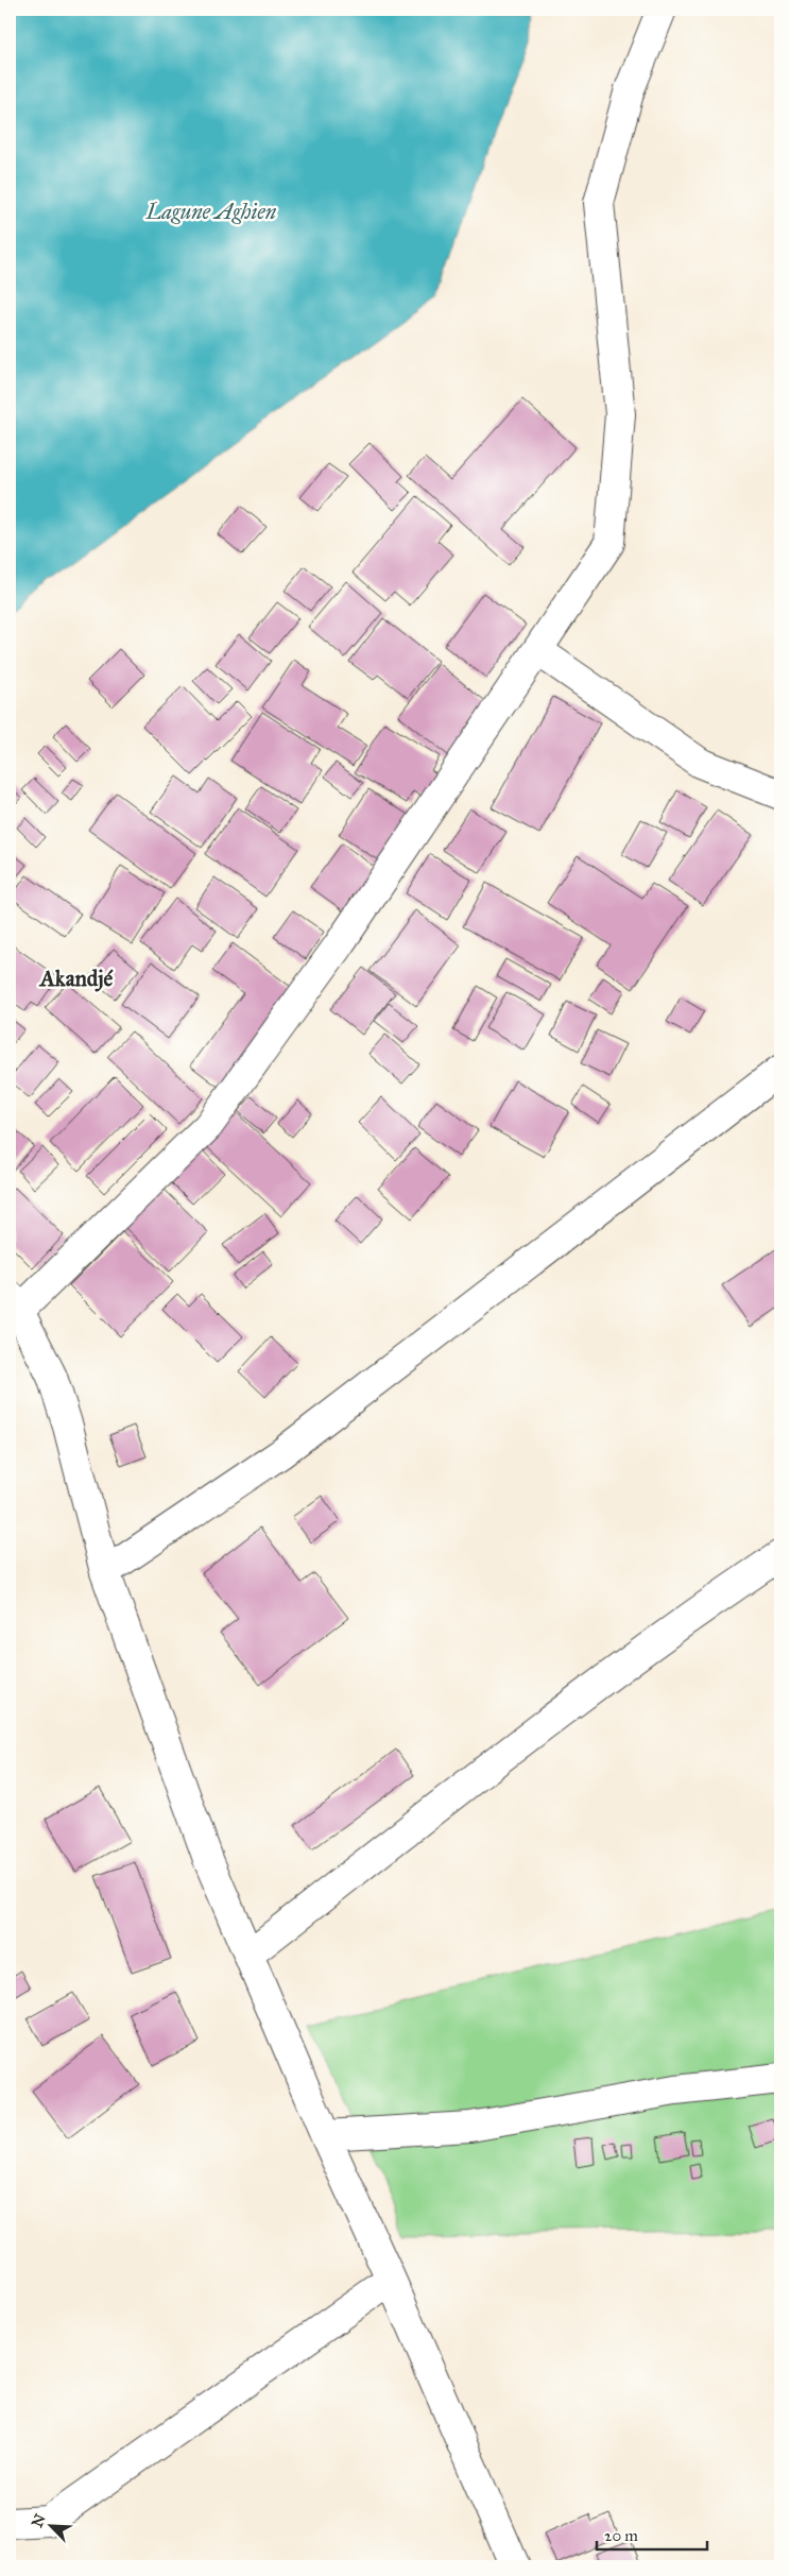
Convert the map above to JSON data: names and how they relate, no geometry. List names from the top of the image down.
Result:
{
  "districts": ["Akandjé"],
  "water": ["Lagune Aghien"],
  "scale_bar": "20 m",
  "north": "top left"
}
